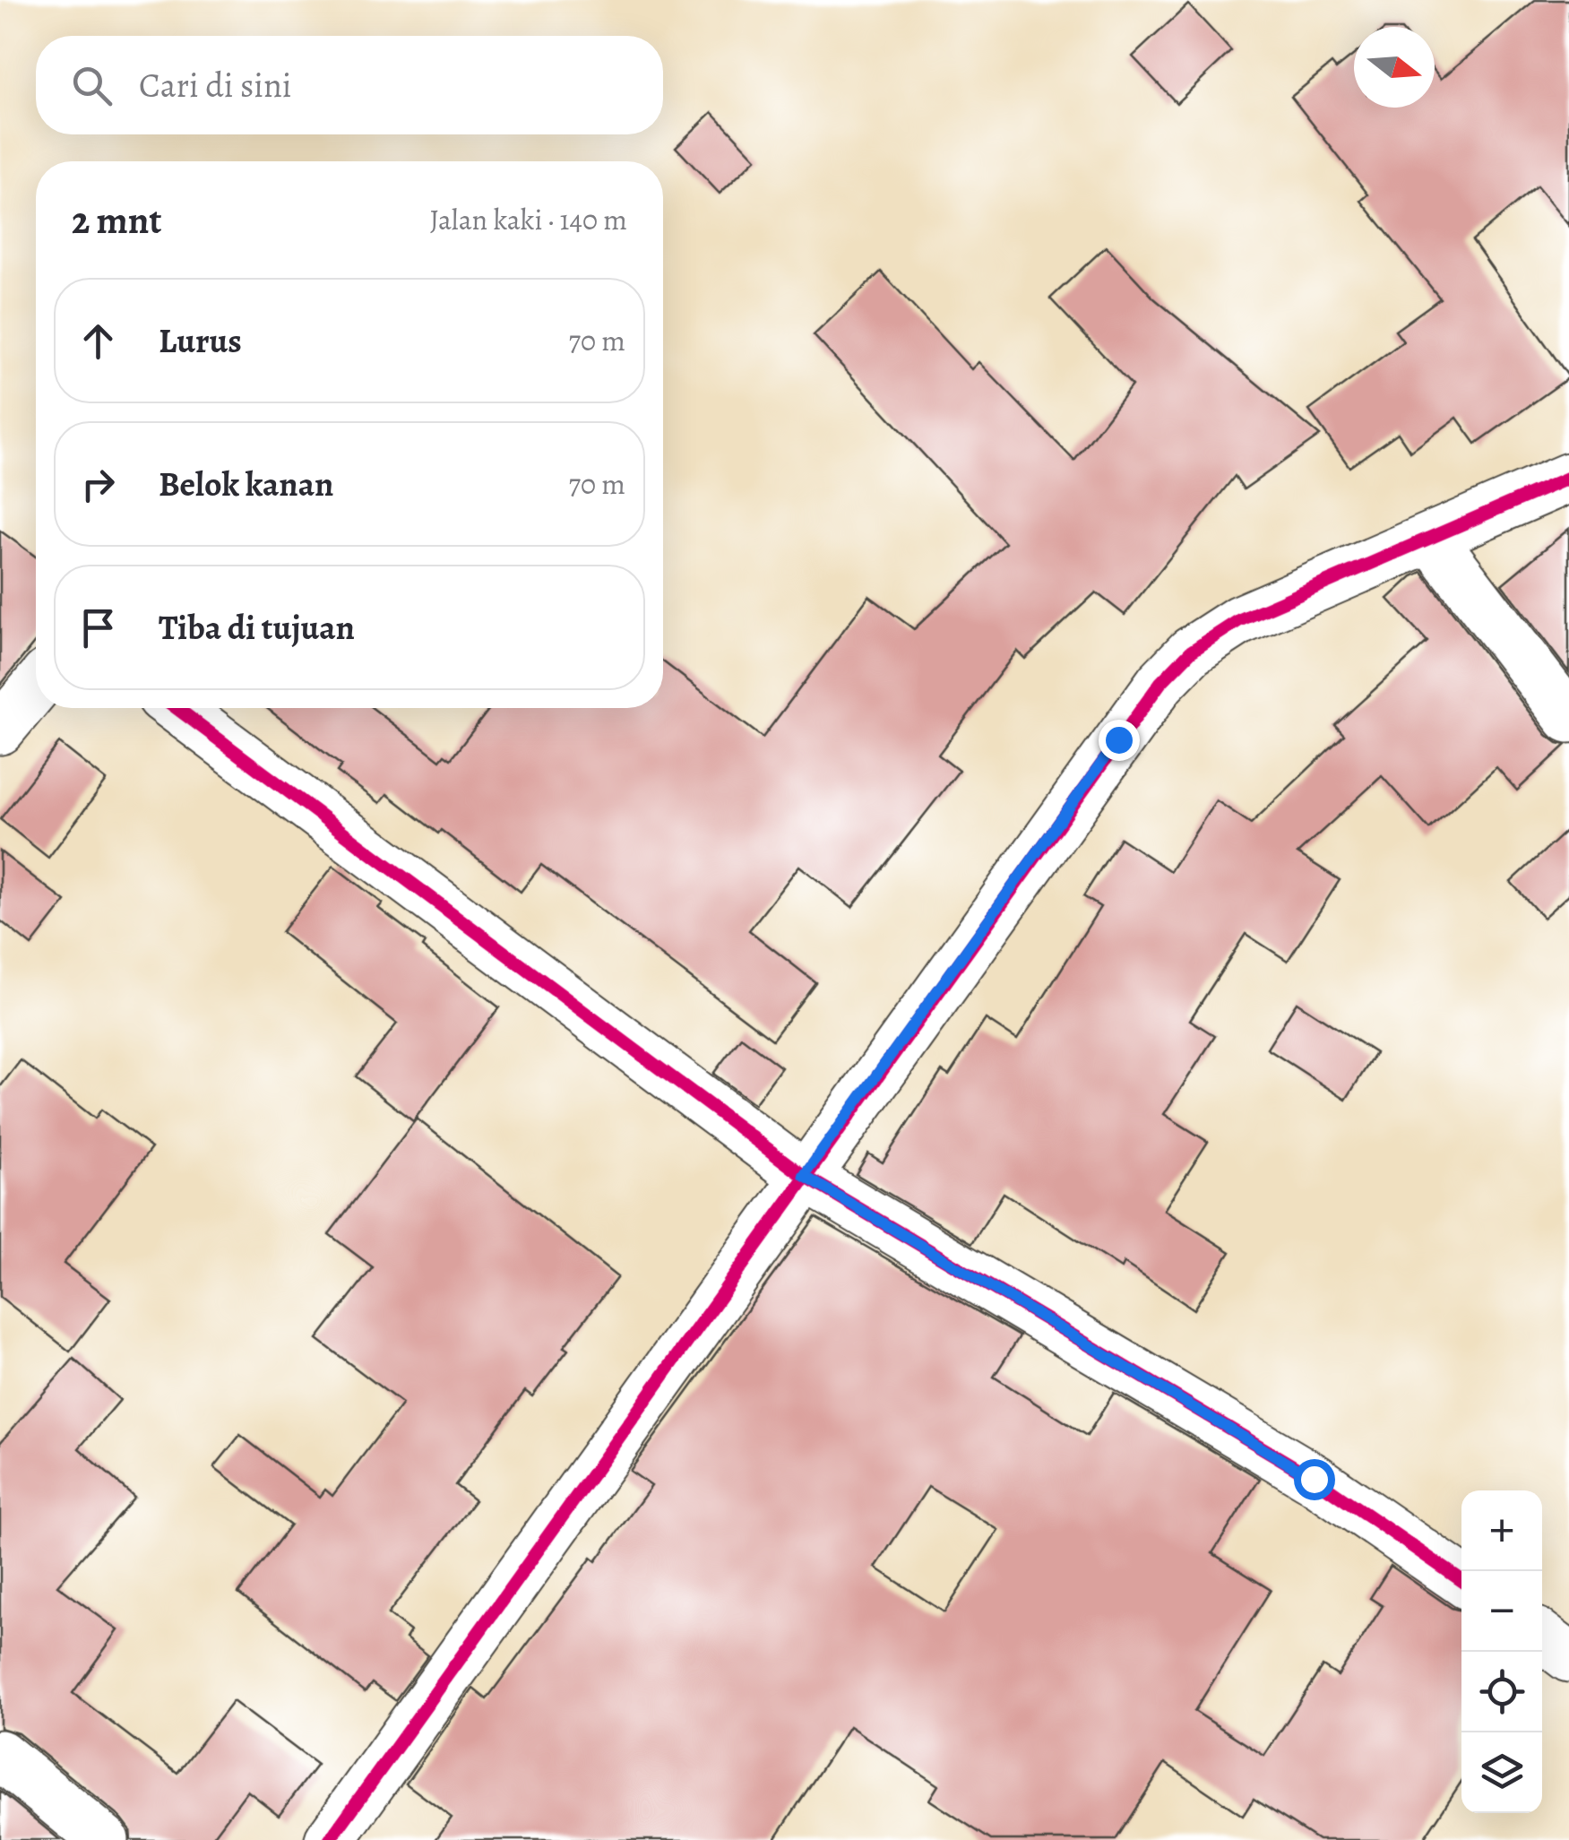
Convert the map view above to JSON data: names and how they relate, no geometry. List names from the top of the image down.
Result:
{
  "north": "right",
  "page": {
    "search": "Cari di sini",
    "heading": ["2 mnt", "Jalan kaki · 140 m"],
    "list": [
      ["Lurus", "70 m"],
      ["Belok kanan", "70 m"],
      "Tiba di tujuan"
    ],
    "map_buttons": ["+", "−"]
  }
}
